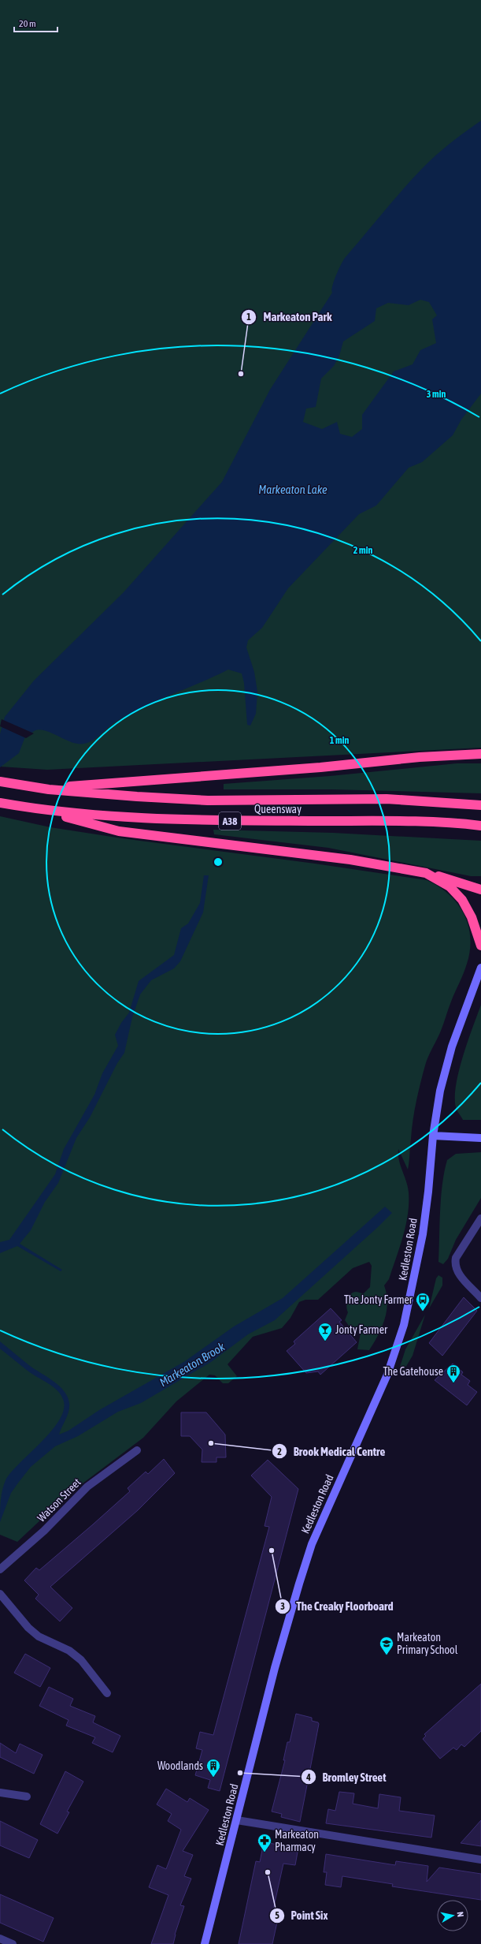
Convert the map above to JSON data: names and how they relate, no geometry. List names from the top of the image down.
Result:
{
  "streets": {
    "highway": ["Queensway", "A38"],
    "street": ["Kedleston Road", "Watson Street"]
  },
  "water": ["Markeaton Lake", "Markeaton Brook"],
  "places": {
    "other": [
      "Markeaton Park",
      "Brook Medical Centre",
      "The Creaky Floorboard",
      "Bromley Street",
      "Point Six"
    ],
    "bus stop": ["The Jonty Farmer"],
    "bar": ["Jonty Farmer"],
    "building": ["The Gatehouse", "Woodlands"],
    "school or university": ["Markeaton Primary School"],
    "pharmacy": ["Markeaton Pharmacy"]
  },
  "scale_bar": "20 m",
  "north": "right",
  "rings": ["3 min", "2 min", "1 min"]
}
